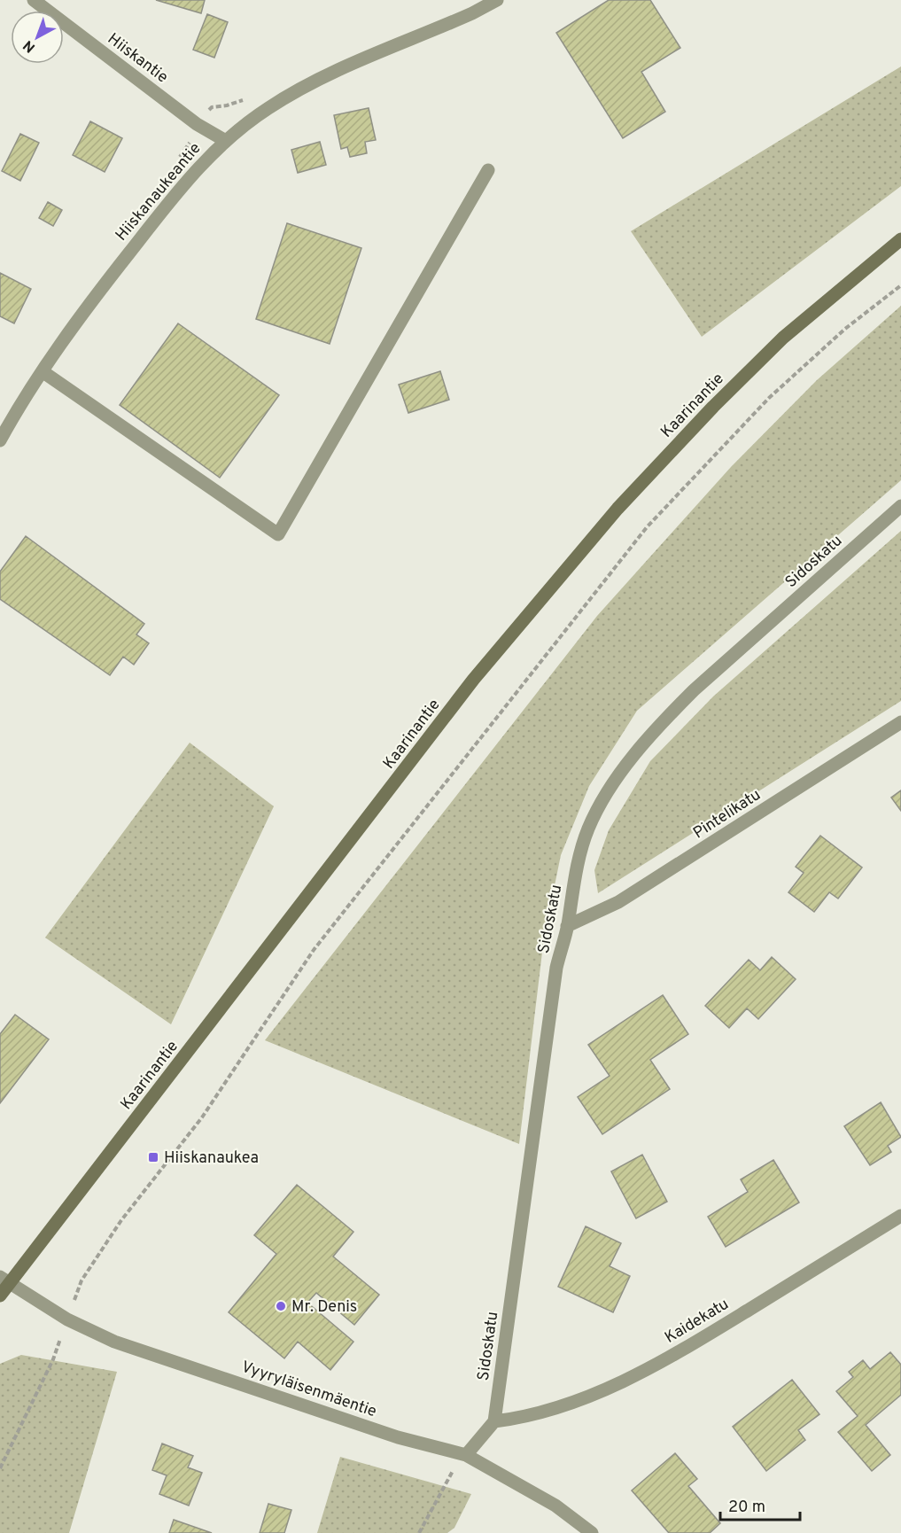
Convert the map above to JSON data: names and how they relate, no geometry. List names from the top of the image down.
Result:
{
  "streets": {
    "main road": ["Kaarinantie"],
    "street": [
      "Hiiskantie",
      "Hiiskanaukeantie",
      "Sidoskatu",
      "Pintelikatu",
      "Kaidekatu",
      "Vyyryläisenmäentie"
    ]
  },
  "crossings": [
    ["Hiiskantie", "Hiiskanaukeantie"],
    ["Kaarinantie", "Vyyryläisenmäentie"],
    ["Sidoskatu", "Pintelikatu"],
    ["Sidoskatu", "Kaidekatu"]
  ],
  "places": {
    "transit": ["Hiiskanaukea"],
    "other": ["Mr. Denis"]
  },
  "scale_bar": "20 m",
  "north": "bottom left"
}
